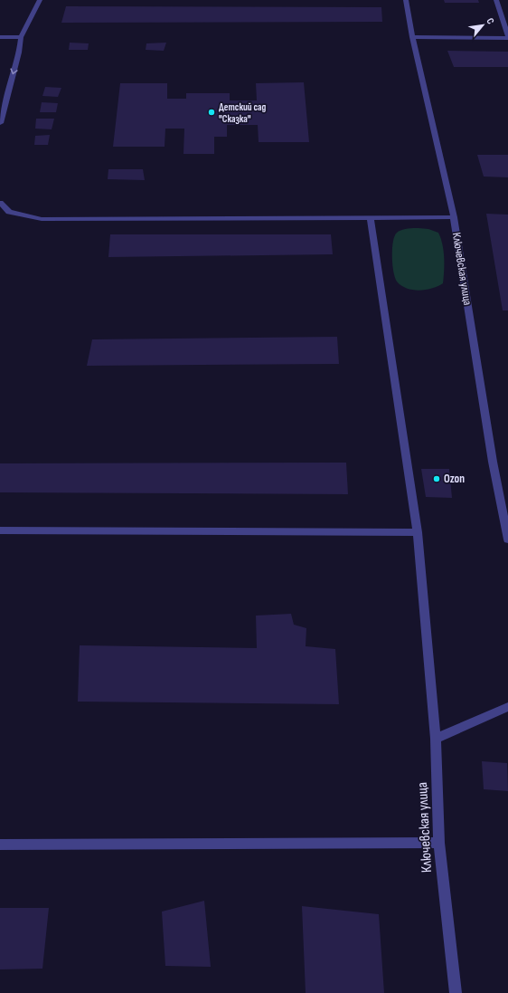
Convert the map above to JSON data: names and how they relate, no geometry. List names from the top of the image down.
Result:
{
  "streets": {
    "street": ["Ключевская улица"]
  },
  "places": ["Детский сад \"Сказка\"", "Ozon"],
  "north": "top right"
}
